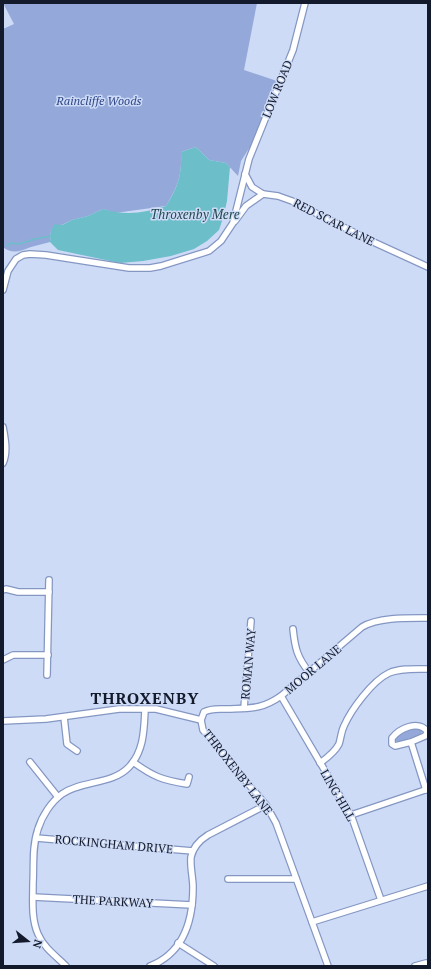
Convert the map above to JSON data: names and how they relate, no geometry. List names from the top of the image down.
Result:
{
  "streets": {
    "street": [
      "LOW ROAD",
      "RED SCAR LANE",
      "ROMAN WAY",
      "MOOR LANE",
      "THROXENBY LANE",
      "LING HILL",
      "ROCKINGHAM DRIVE",
      "THE PARKWAY"
    ]
  },
  "crossings": [
    ["ROMAN WAY", "MOOR LANE"],
    ["MOOR LANE", "THROXENBY LANE"],
    ["MOOR LANE", "LING HILL"]
  ],
  "districts": ["THROXENBY"],
  "water": ["Throxenby Mere"],
  "parks": ["Raincliffe Woods"],
  "north": "right"
}
